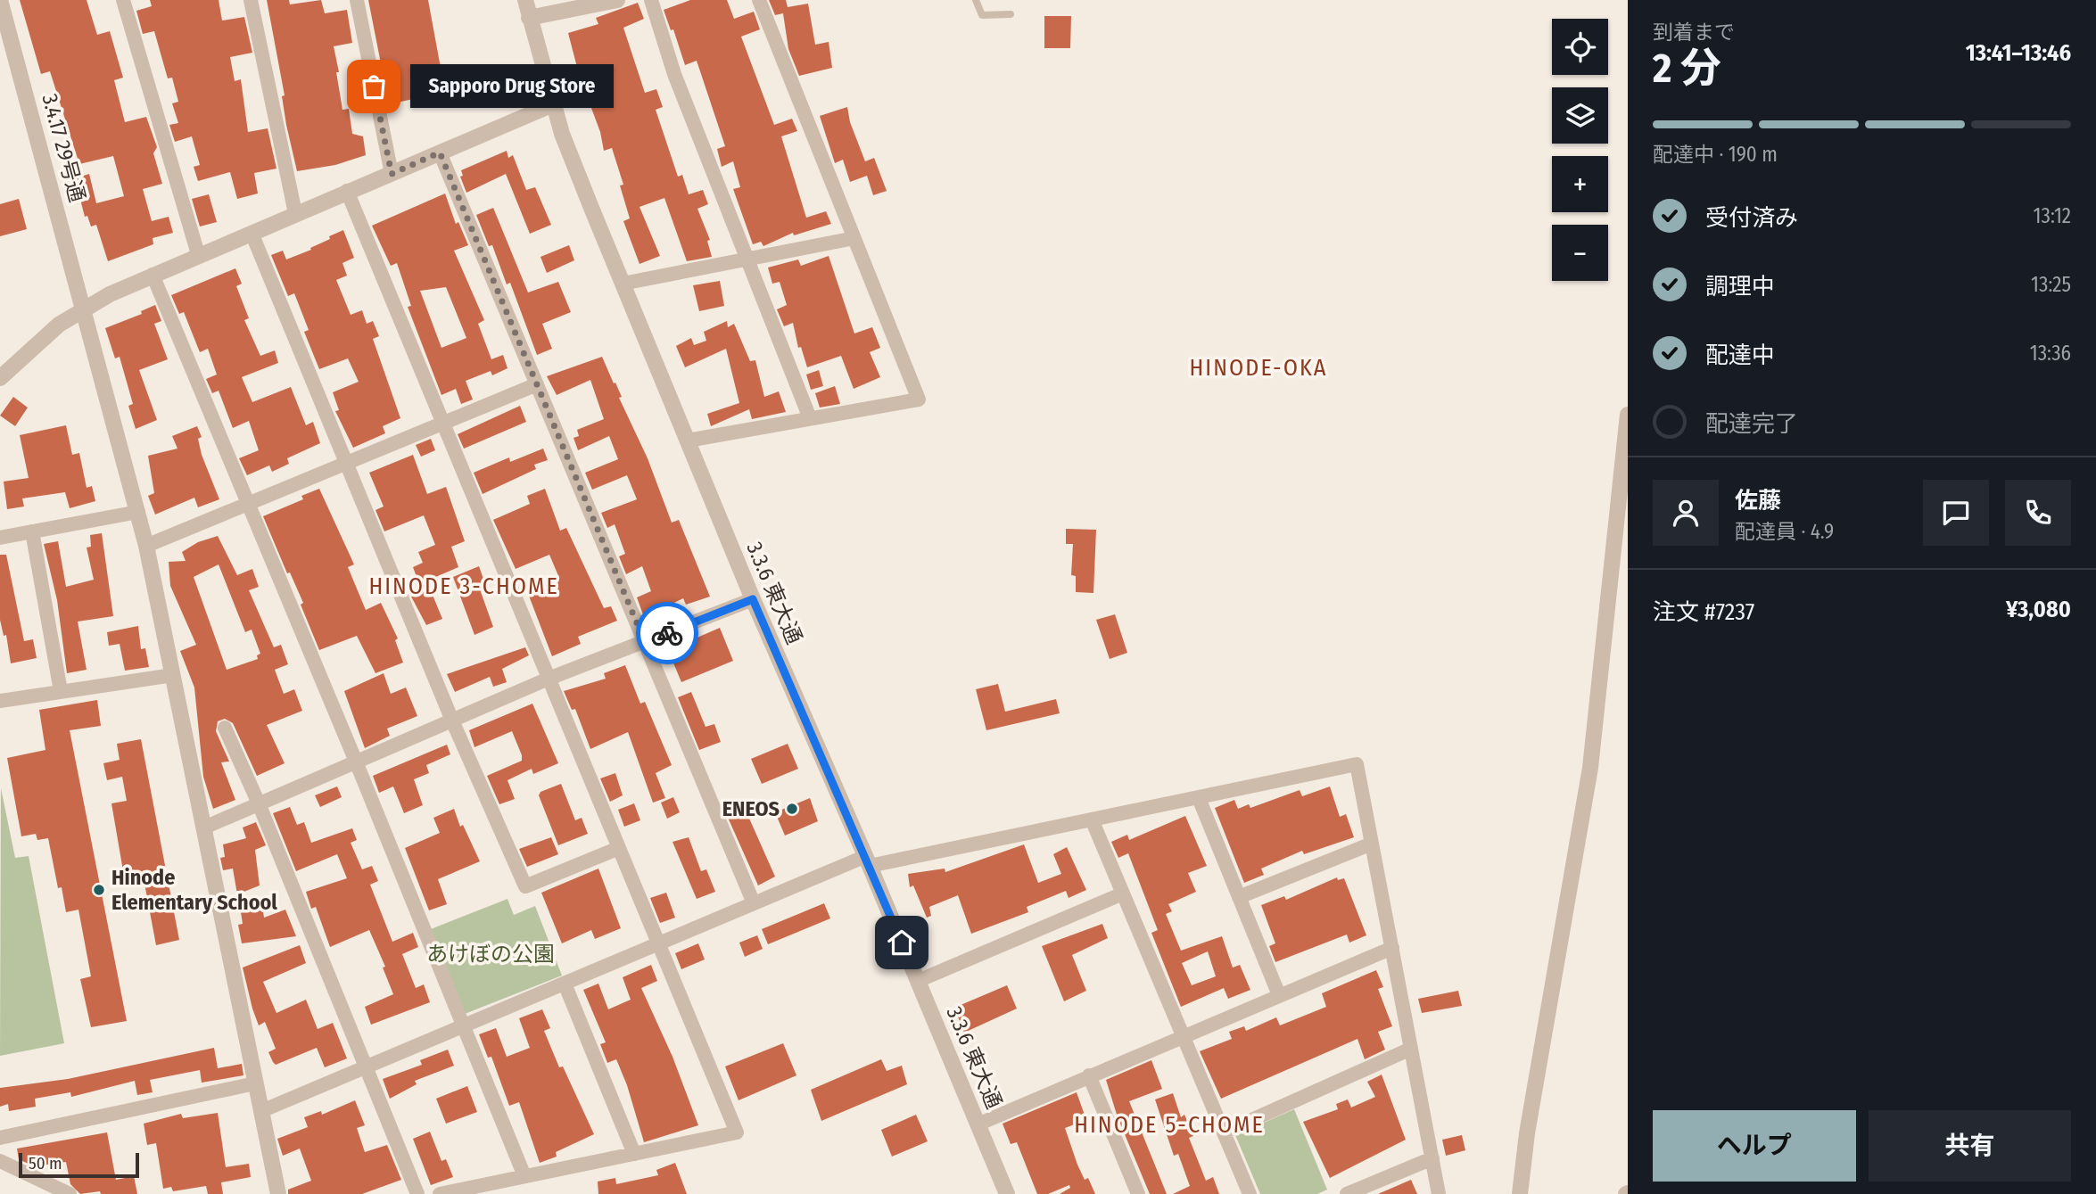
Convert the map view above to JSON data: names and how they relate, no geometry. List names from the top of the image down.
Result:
{
  "streets": {
    "street": ["3.4.17 29号通", "3.3.6 東大通"]
  },
  "districts": ["HINODE-OKA", "HINODE 3-CHOME", "HINODE 5-CHOME"],
  "parks": ["あけぼの公園"],
  "places": ["Sapporo Drug Store", "ENEOS", "Hinode Elementary School"],
  "scale_bar": "50 m",
  "page": {
    "heading": ["2 分", "到着まで", "13:41–13:46"],
    "panel": [
      "佐藤",
      "配達員 · 4.9",
      "注文 #7237",
      "¥3,080"
    ],
    "map_buttons": ["+", "−"],
    "bubble": "Sapporo Drug Store",
    "bar": "配達中 · 190 m",
    "list": [
      ["受付済み", "13:12"],
      ["調理中", "13:25"],
      ["配達中", "13:36"],
      "配達完了"
    ],
    "buttons": ["ヘルプ", "共有"],
    "scale": "50 m"
  }
}
